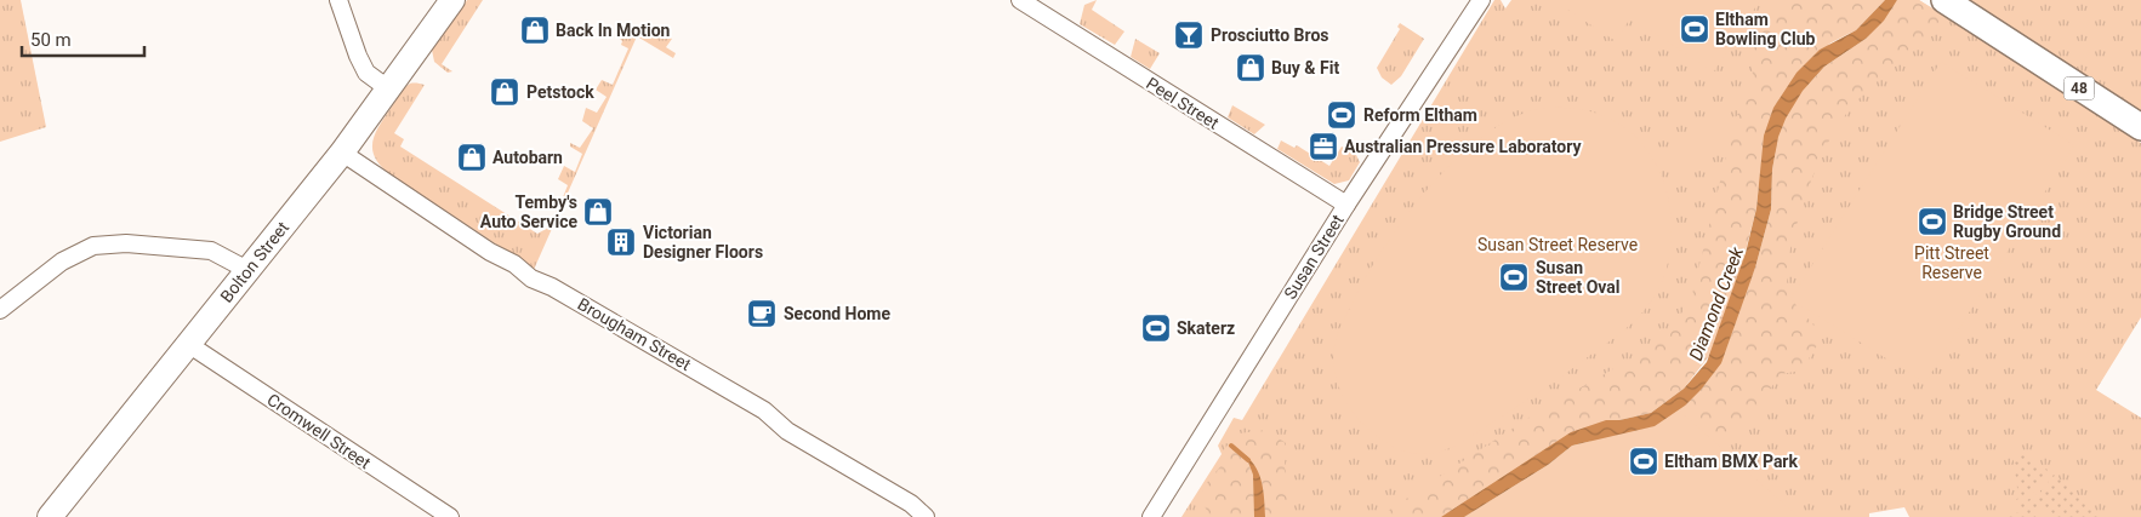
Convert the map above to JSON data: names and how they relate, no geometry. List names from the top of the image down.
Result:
{
  "streets": {
    "main road": ["48", "Bolton Street"],
    "street": [
      "Peel Street",
      "Susan Street",
      "Brougham Street",
      "Cromwell Street"
    ]
  },
  "crossings": [
    ["Peel Street", "Susan Street"],
    ["Bolton Street", "Brougham Street"],
    ["Bolton Street", "Cromwell Street"]
  ],
  "water": ["Diamond Creek"],
  "parks": ["Susan Street Reserve", "Pitt Street Reserve"],
  "places": {
    "sports": [
      "Eltham Bowling Club",
      "Reform Eltham",
      "Bridge Street Rugby Ground",
      "Susan Street Oval",
      "Skaterz",
      "Eltham BMX Park"
    ],
    "shop": [
      "Back In Motion",
      "Buy & Fit",
      "Petstock",
      "Autobarn",
      "Temby's Auto Service"
    ],
    "bar": ["Prosciutto Bros"],
    "office": ["Australian Pressure Laboratory"],
    "building": ["Victorian Designer Floors"],
    "cafe": ["Second Home"]
  },
  "scale_bar": "50 m"
}
